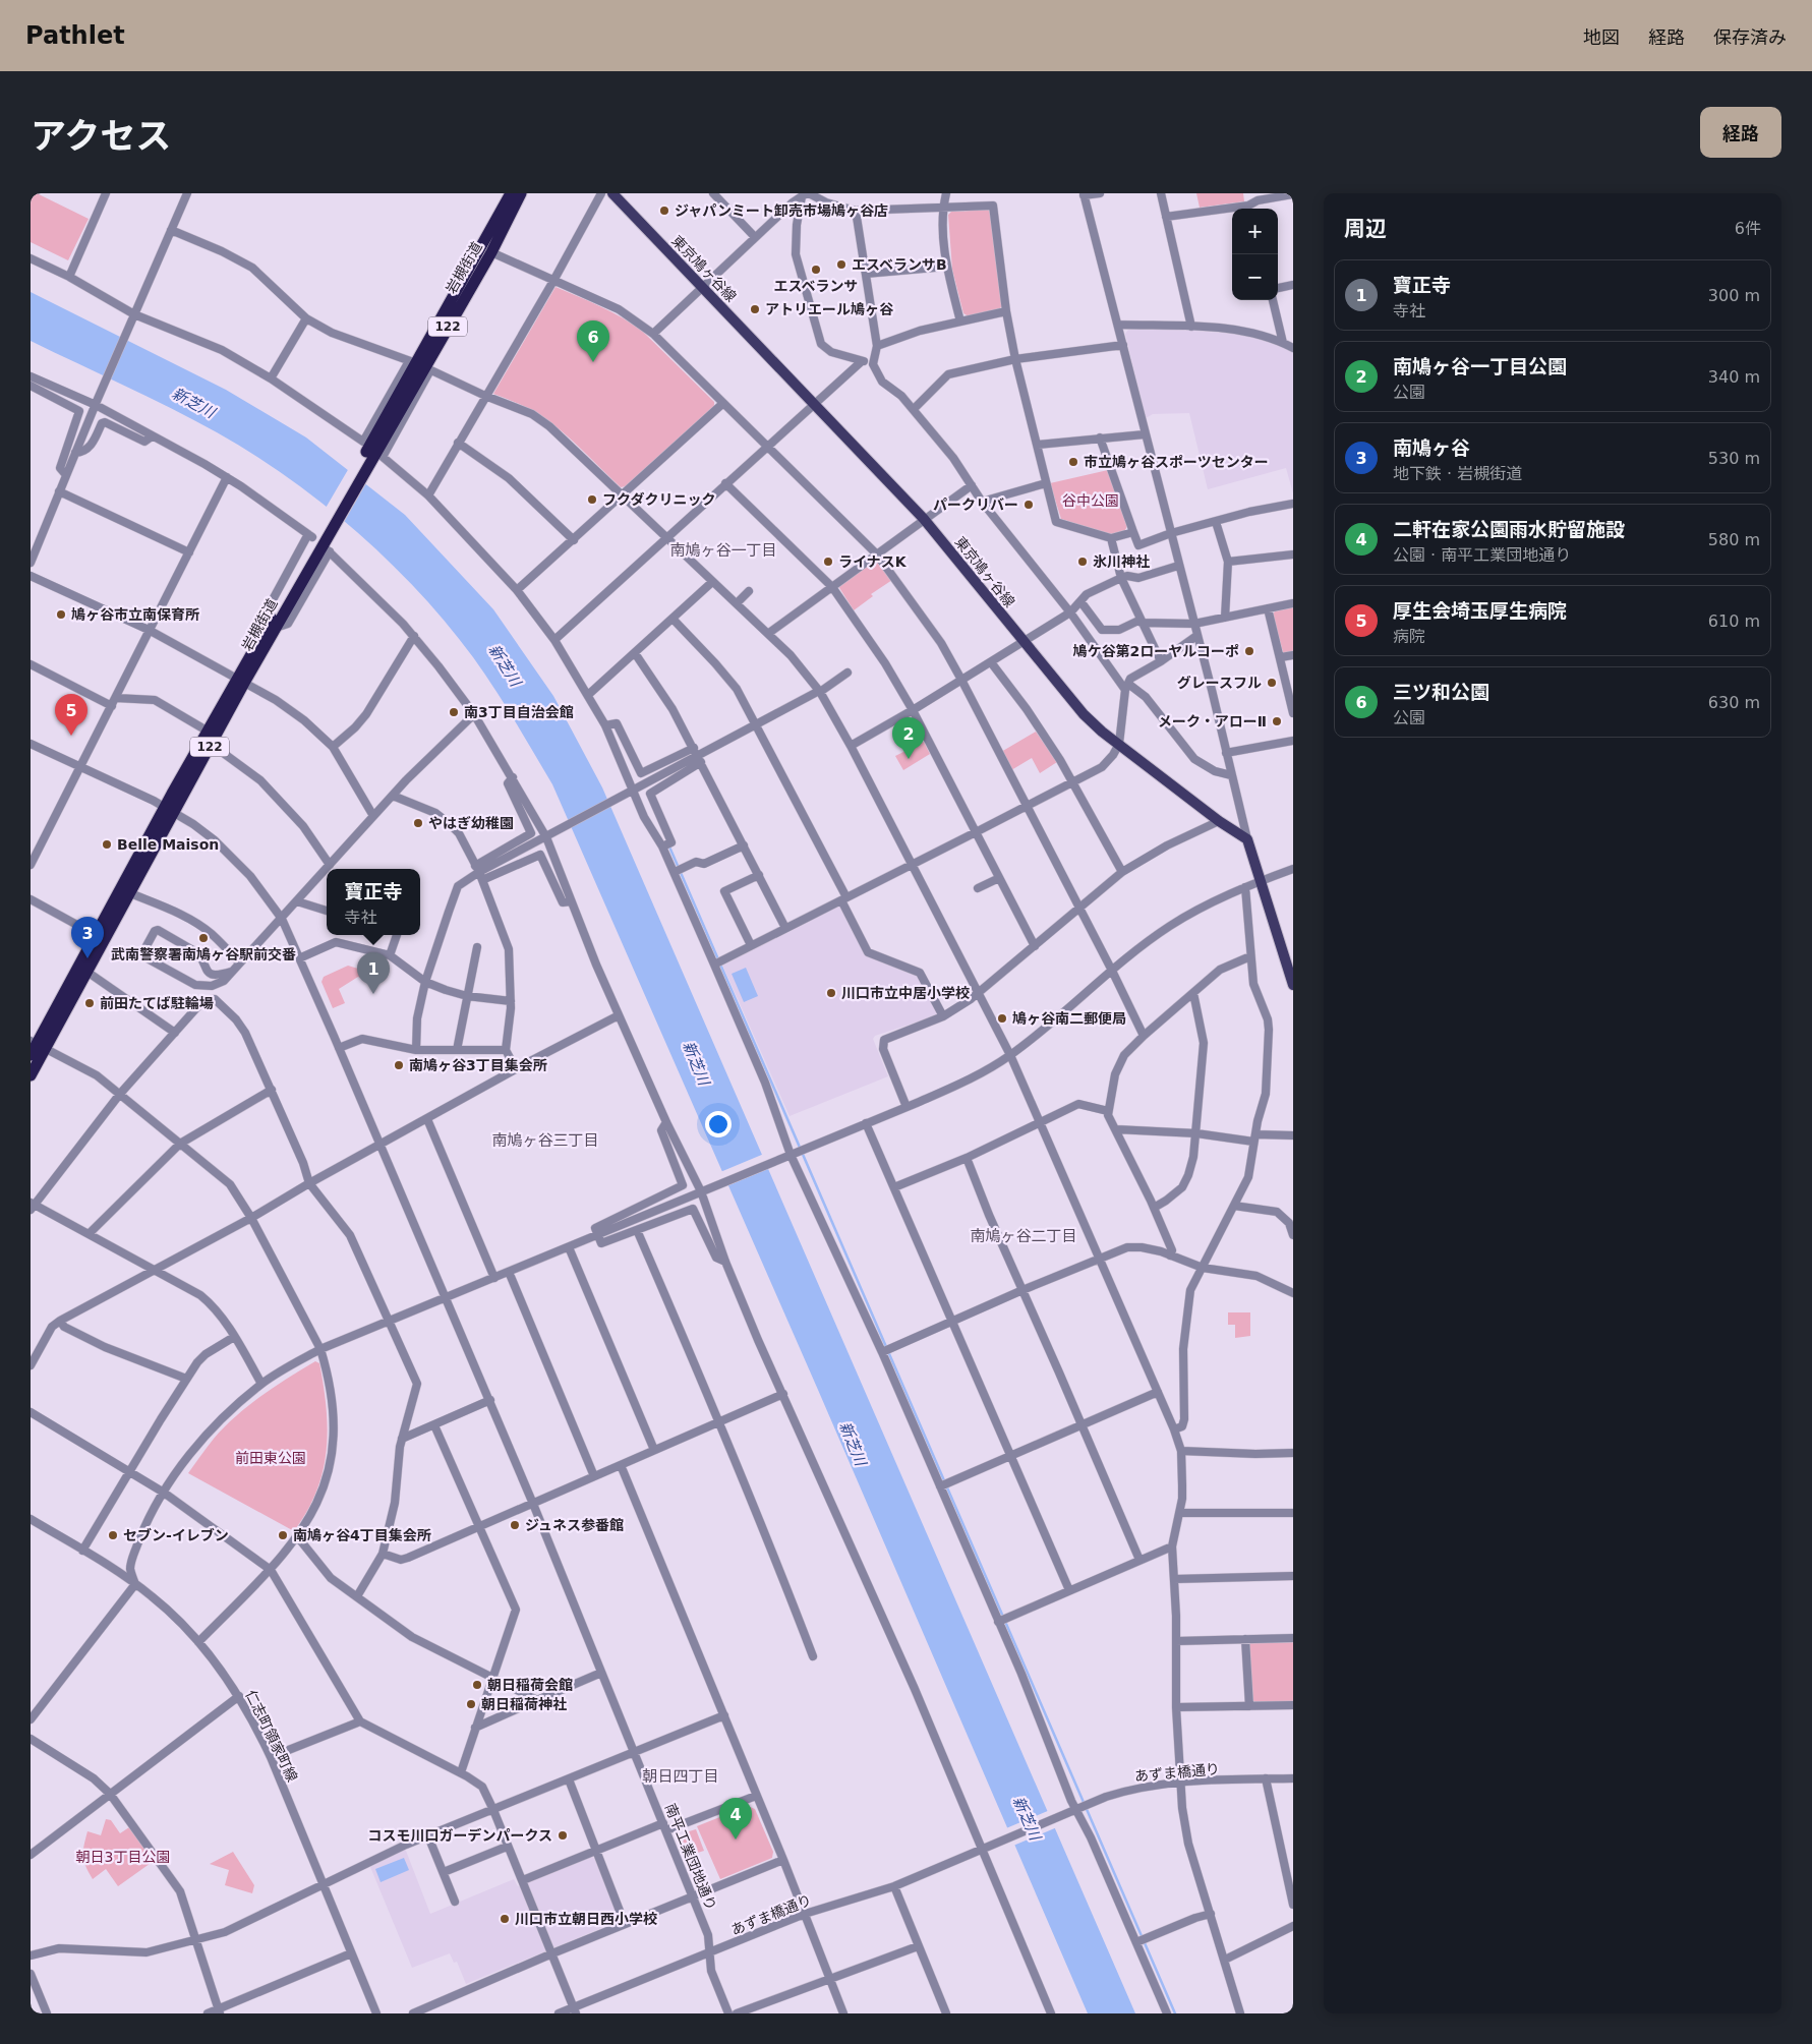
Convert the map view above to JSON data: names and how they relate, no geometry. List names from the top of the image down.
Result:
{
  "streets": {
    "highway": ["岩槻街道", "122"],
    "main road": ["東京鳩ヶ谷線"],
    "street": ["仁志町領家町線", "あずま橋通り", "南平工業団地通り"]
  },
  "crossings": [
    ["岩槻街道", "南平工業団地通り"],
    ["あずま橋通り", "南平工業団地通り"]
  ],
  "districts": [
    "南鳩ヶ谷一丁目",
    "南鳩ヶ谷三丁目",
    "南鳩ヶ谷二丁目",
    "朝日四丁目"
  ],
  "water": ["新芝川"],
  "parks": ["谷中公園", "前田東公園", "朝日3丁目公園"],
  "places": [
    "ジャパンミート卸売市場鳩ヶ谷店",
    "エスベランサB",
    "エスベランサ",
    "アトリエール鳩ヶ谷",
    "市立鳩ヶ谷スポーツセンター",
    "フクダクリニック",
    "パークリバー",
    "ライナスK",
    "氷川神社",
    "鳩ヶ谷市立南保育所",
    "鳩ケ谷第2ローヤルコーポ",
    "グレースフル",
    "南3丁目自治会館",
    "メーク・アローⅡ",
    "やはぎ幼稚園",
    "Belle Maison",
    "武南警察署南鳩ヶ谷駅前交番",
    "川口市立中居小学校",
    "前田たてば駐輪場",
    "鳩ヶ谷南二郵便局",
    "南鳩ヶ谷3丁目集会所",
    "ジュネス参番館",
    "セブン-イレブン",
    "南鳩ヶ谷4丁目集会所",
    "朝日稲荷会館",
    "朝日稲荷神社",
    "コスモ川口ガーデンパークス",
    "川口市立朝日西小学校"
  ],
  "page": {
    "header": "Pathlet",
    "nav": ["地図", "経路", "保存済み"],
    "title": "アクセス",
    "buttons": "経路",
    "heading": ["周辺", "6件"],
    "map_buttons": ["+", "−"],
    "list": [
      {
        "mark": "1",
        "name": "寶正寺",
        "note": "寺社",
        "value": "300 m"
      },
      {
        "mark": "2",
        "name": "南鳩ヶ谷一丁目公園",
        "note": "公園",
        "value": "340 m"
      },
      {
        "mark": "3",
        "name": "南鳩ヶ谷",
        "note": "地下鉄 · 岩槻街道",
        "value": "530 m"
      },
      {
        "mark": "4",
        "name": "二軒在家公園雨水貯留施設",
        "note": "公園 · 南平工業団地通り",
        "value": "580 m"
      },
      {
        "mark": "5",
        "name": "厚生会埼玉厚生病院",
        "note": "病院",
        "value": "610 m"
      },
      {
        "mark": "6",
        "name": "三ツ和公園",
        "note": "公園",
        "value": "630 m"
      }
    ],
    "pins": [
      "6",
      "5",
      "2",
      "3",
      "1",
      "4"
    ],
    "popup": ["寶正寺", "寺社"]
  }
}
